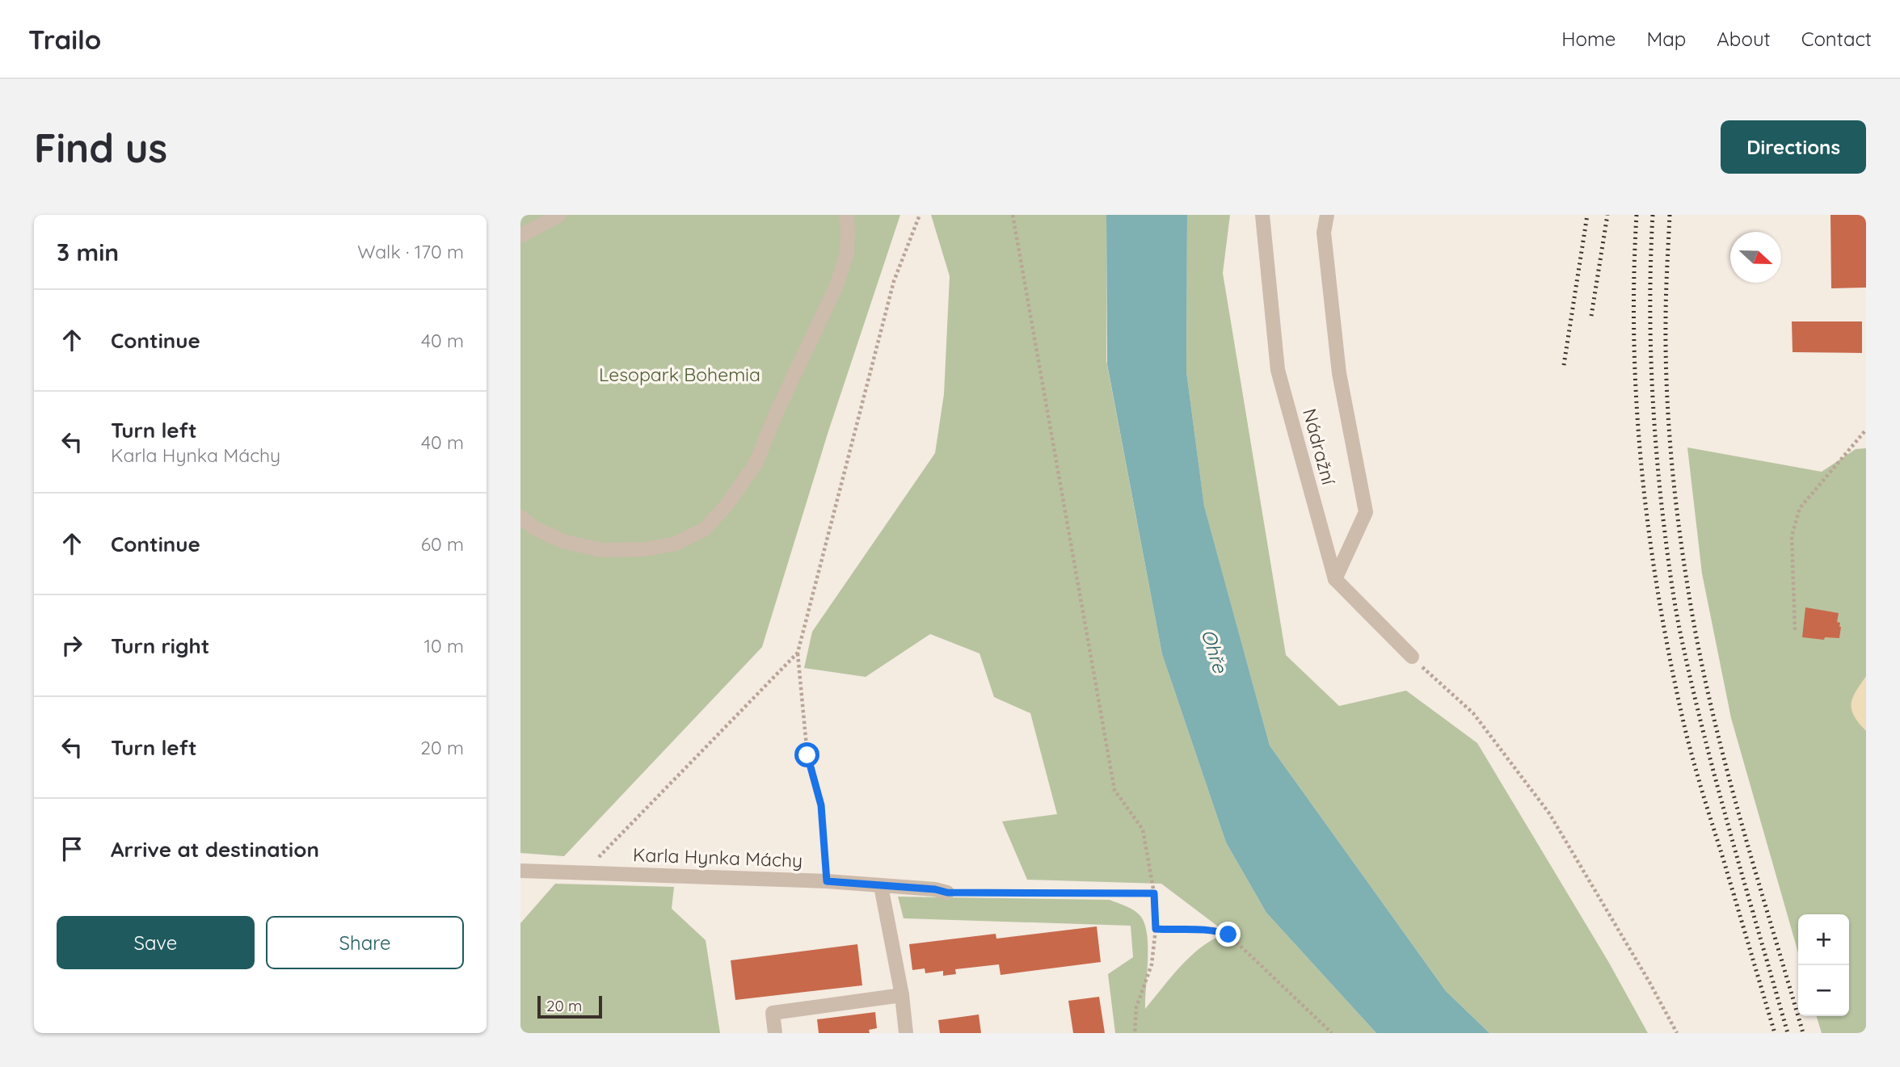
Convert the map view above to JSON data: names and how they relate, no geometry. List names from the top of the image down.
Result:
{
  "streets": {
    "street": ["Nádražní", "Karla Hynka Máchy"]
  },
  "water": ["Ohře"],
  "parks": ["Lesopark Bohemia"],
  "scale_bar": "20 m",
  "north": "right",
  "page": {
    "header": "Trailo",
    "nav": [
      "Home",
      "Map",
      "About",
      "Contact"
    ],
    "buttons": [
      "Directions",
      ["Save", "Share"]
    ],
    "title": "Find us",
    "heading": ["3 min", "Walk · 170 m"],
    "list": [
      ["Continue", "40 m"],
      ["Turn left", "Karla Hynka Máchy", "40 m"],
      ["Continue", "60 m"],
      ["Turn right", "10 m"],
      ["Turn left", "20 m"],
      "Arrive at destination"
    ],
    "map_buttons": ["+", "−"],
    "scale": "20 m"
  }
}
